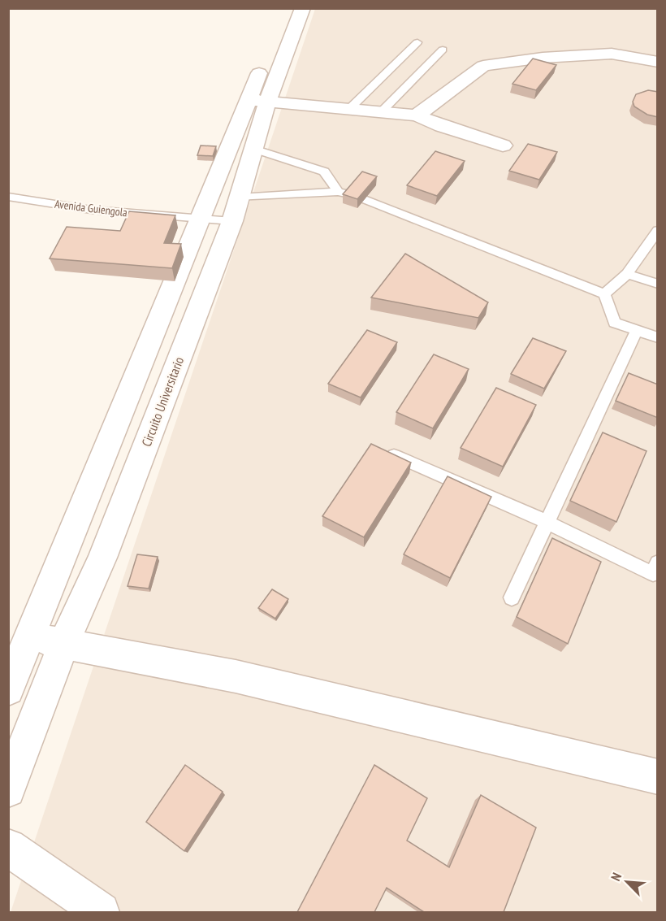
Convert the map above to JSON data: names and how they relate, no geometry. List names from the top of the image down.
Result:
{
  "streets": {
    "street": ["Circuito Universitario"],
    "lane": ["Avenida Guiengola"]
  },
  "crossings": [
    ["Avenida Guiengola", "Circuito Universitario"]
  ],
  "north": "top left"
}
